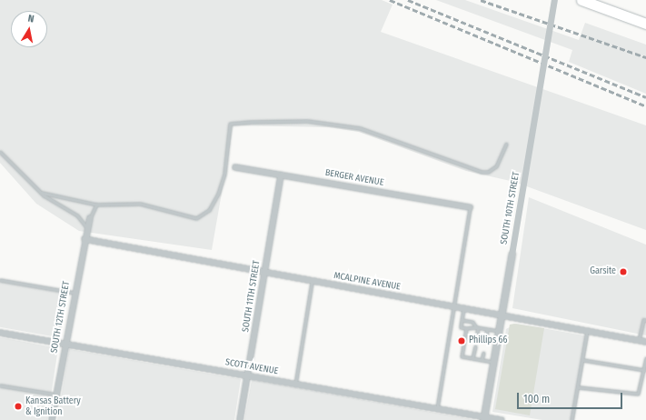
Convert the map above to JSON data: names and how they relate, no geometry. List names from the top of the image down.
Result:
{
  "streets": {
    "street": [
      "BERGER AVENUE",
      "SOUTH 10TH STREET",
      "MCALPINE AVENUE",
      "SOUTH 11TH STREET",
      "SOUTH 12TH STREET",
      "SCOTT AVENUE"
    ]
  },
  "crossings": [
    ["BERGER AVENUE", "SOUTH 11TH STREET"],
    ["SOUTH 10TH STREET", "MCALPINE AVENUE"],
    ["SOUTH 10TH STREET", "SCOTT AVENUE"],
    ["MCALPINE AVENUE", "SOUTH 11TH STREET"],
    ["MCALPINE AVENUE", "SOUTH 12TH STREET"],
    ["SOUTH 11TH STREET", "SCOTT AVENUE"],
    ["SOUTH 12TH STREET", "SCOTT AVENUE"]
  ],
  "places": ["Garsite", "Phillips 66", "Kansas Battery & Ignition"],
  "scale_bar": "100 m",
  "north": "top"
}
